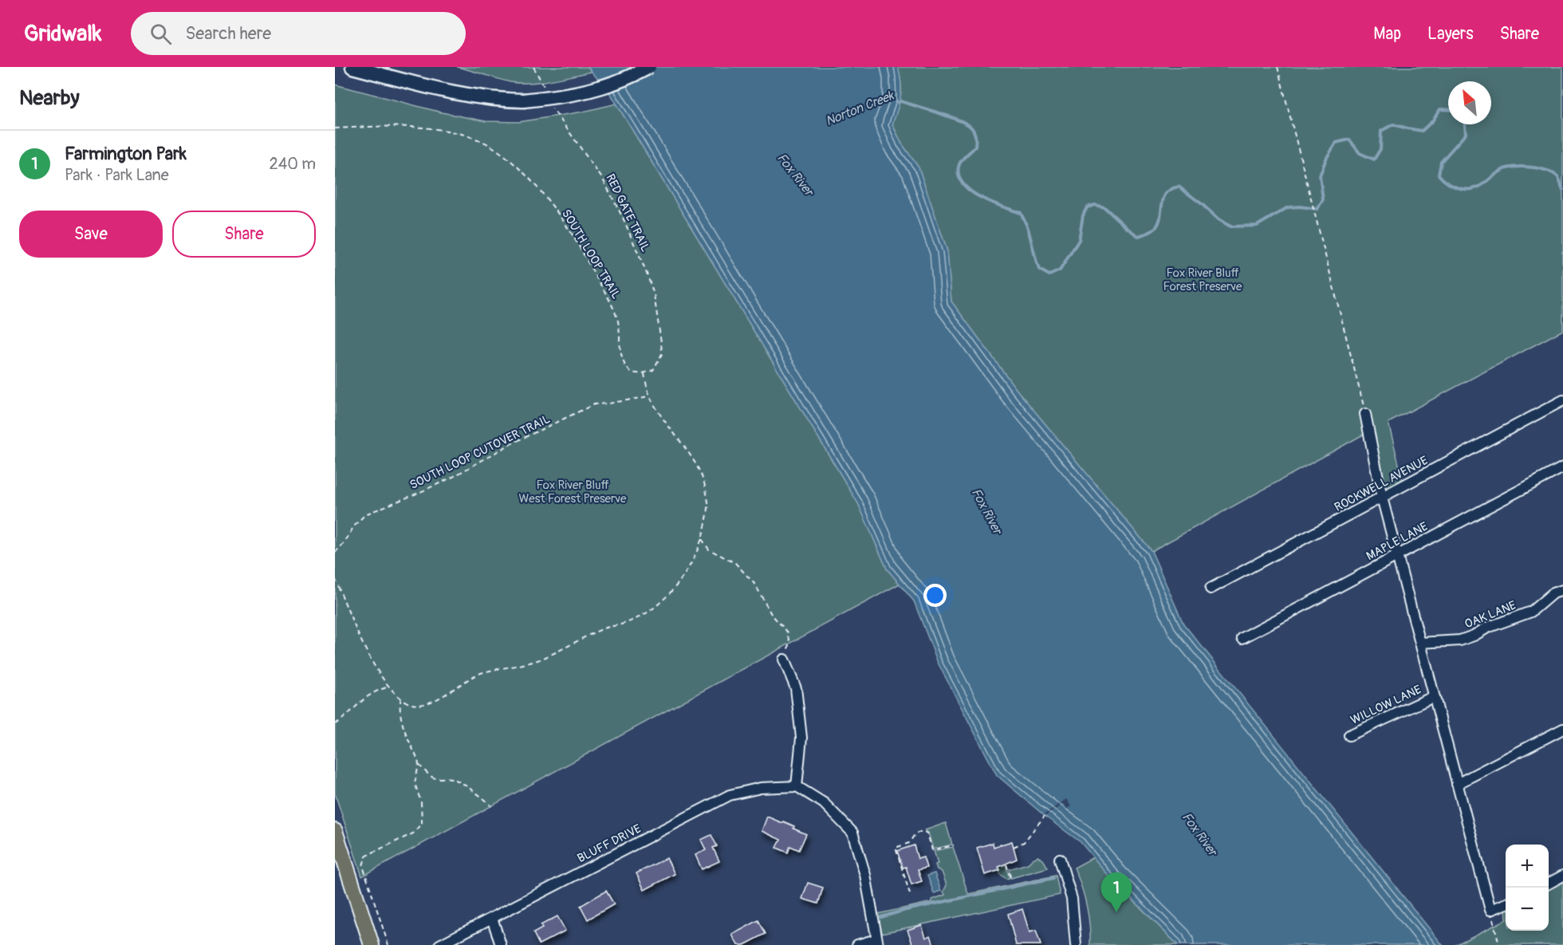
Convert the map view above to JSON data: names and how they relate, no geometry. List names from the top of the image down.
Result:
{
  "streets": {
    "street": [
      "ROCKWELL AVENUE",
      "MAPLE LANE",
      "OAK LANE",
      "WILLOW LANE",
      "BLUFF DRIVE"
    ],
    "path": ["RED GATE TRAIL", "SOUTH LOOP TRAIL", "SOUTH LOOP CUTOVER TRAIL"]
  },
  "crossings": [
    ["RED GATE TRAIL", "SOUTH LOOP TRAIL"]
  ],
  "water": ["Norton Creek", "Fox River"],
  "parks": ["Fox River Bluff Forest Preserve", "Fox River Bluff West Forest Preserve"],
  "north": "top left",
  "page": {
    "header": "Gridwalk",
    "search": "Search here",
    "nav": ["Map", "Layers", "Share"],
    "heading": "Nearby",
    "list": [
      {
        "mark": "1",
        "name": "Farmington Park",
        "note": "Park · Park Lane",
        "value": "240 m"
      }
    ],
    "buttons": ["Save", "Share"],
    "map_buttons": ["+", "−"],
    "pins": "1"
  }
}
